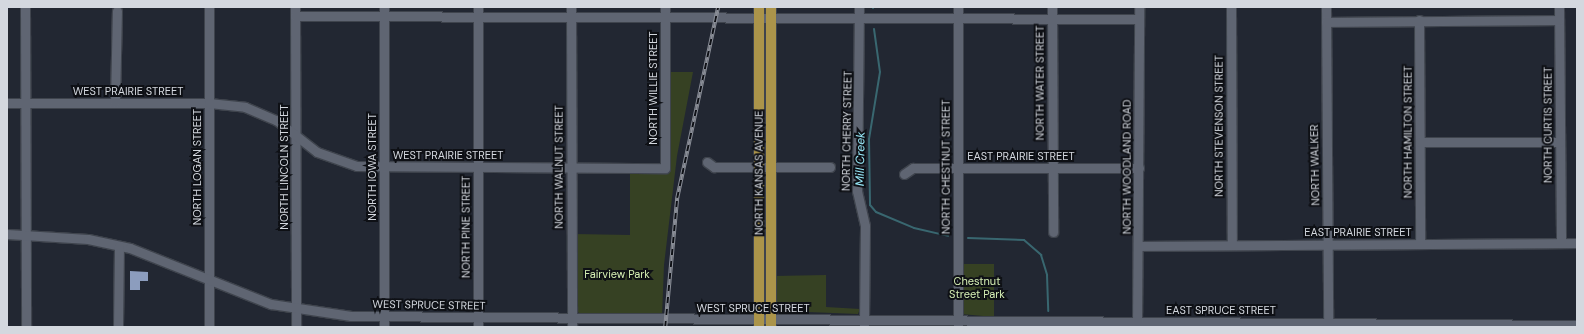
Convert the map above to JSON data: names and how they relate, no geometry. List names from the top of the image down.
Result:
{
  "streets": {
    "main road": ["NORTH KANSAS AVENUE"],
    "street": [
      "NORTH WATER STREET",
      "NORTH WILLIE STREET",
      "WEST PRAIRIE STREET",
      "NORTH CURTIS STREET",
      "NORTH STEVENSON STREET",
      "NORTH CHERRY STREET",
      "NORTH HAMILTON STREET",
      "EAST PRAIRIE STREET",
      "NORTH WALKER",
      "NORTH LOGAN STREET",
      "NORTH LINCOLN STREET",
      "NORTH IOWA STREET",
      "NORTH WALNUT STREET",
      "NORTH CHESTNUT STREET",
      "NORTH WOODLAND ROAD",
      "NORTH PINE STREET",
      "WEST SPRUCE STREET",
      "EAST SPRUCE STREET"
    ]
  },
  "crossings": [
    ["NORTH WATER STREET", "EAST PRAIRIE STREET"],
    ["NORTH WILLIE STREET", "WEST PRAIRIE STREET"],
    ["WEST PRAIRIE STREET", "NORTH LOGAN STREET"],
    ["WEST PRAIRIE STREET", "NORTH LINCOLN STREET"],
    ["WEST PRAIRIE STREET", "NORTH IOWA STREET"],
    ["WEST PRAIRIE STREET", "NORTH WALNUT STREET"],
    ["WEST PRAIRIE STREET", "NORTH PINE STREET"],
    ["NORTH CURTIS STREET", "EAST PRAIRIE STREET"],
    ["NORTH STEVENSON STREET", "EAST PRAIRIE STREET"],
    ["NORTH CHERRY STREET", "WEST SPRUCE STREET"],
    ["NORTH CHERRY STREET", "EAST SPRUCE STREET"],
    ["NORTH HAMILTON STREET", "EAST PRAIRIE STREET"],
    ["EAST PRAIRIE STREET", "NORTH WALKER"],
    ["EAST PRAIRIE STREET", "NORTH CHESTNUT STREET"],
    ["EAST PRAIRIE STREET", "NORTH WOODLAND ROAD"],
    ["NORTH WALKER", "EAST SPRUCE STREET"],
    ["NORTH LOGAN STREET", "WEST SPRUCE STREET"],
    ["NORTH LINCOLN STREET", "WEST SPRUCE STREET"],
    ["NORTH IOWA STREET", "WEST SPRUCE STREET"],
    ["NORTH WALNUT STREET", "WEST SPRUCE STREET"],
    ["NORTH CHESTNUT STREET", "EAST SPRUCE STREET"],
    ["NORTH WOODLAND ROAD", "EAST SPRUCE STREET"],
    ["NORTH KANSAS AVENUE", "WEST SPRUCE STREET"],
    ["NORTH PINE STREET", "WEST SPRUCE STREET"],
    ["WEST SPRUCE STREET", "EAST SPRUCE STREET"]
  ],
  "water": ["Mill Creek"],
  "parks": ["Fairview Park", "Chestnut Street Park"]
}
